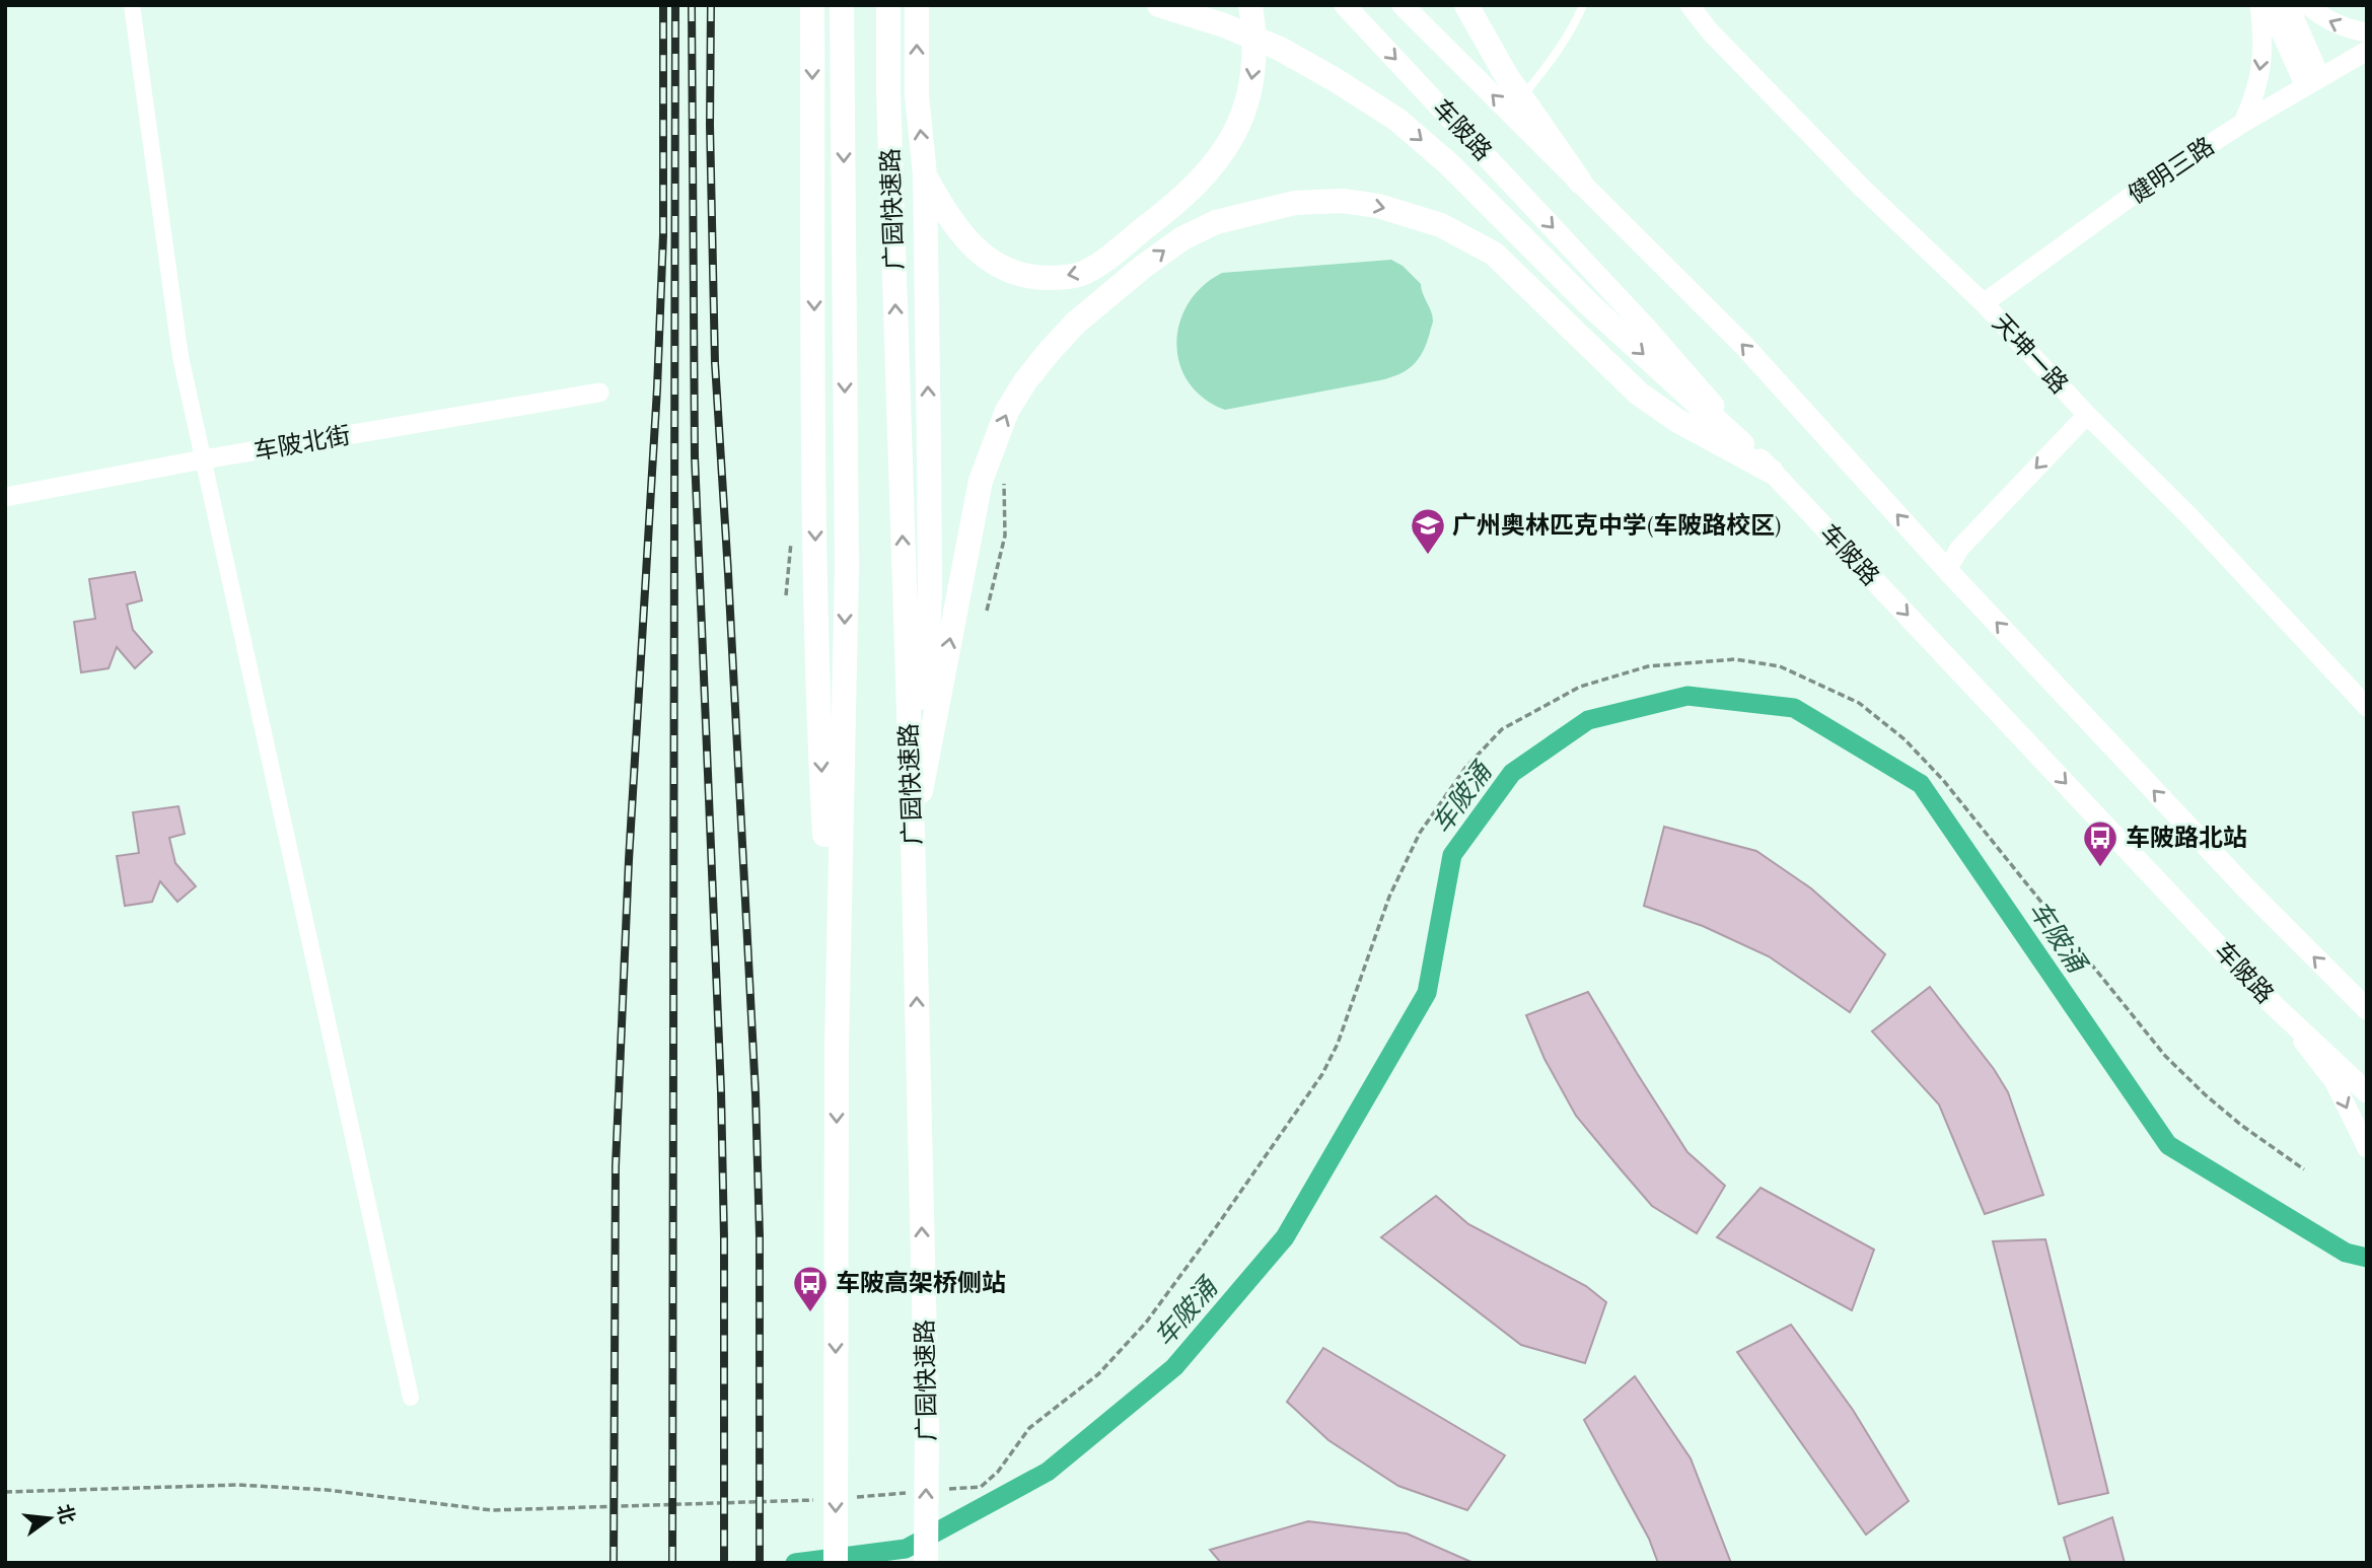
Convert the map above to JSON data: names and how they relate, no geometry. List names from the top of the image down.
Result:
{
  "streets": {
    "highway": ["广园快速路"],
    "main road": ["车陂路"],
    "street": ["健明三路", "天坤一路", "车陂北街"]
  },
  "crossings": [
    ["健明三路", "天坤一路"]
  ],
  "water": ["车陂涌"],
  "places": {
    "school or university": ["广州奥林匹克中学(车陂路校区)"],
    "bus stop": ["车陂路北站", "车陂高架桥侧站"]
  },
  "north": "right"
}
